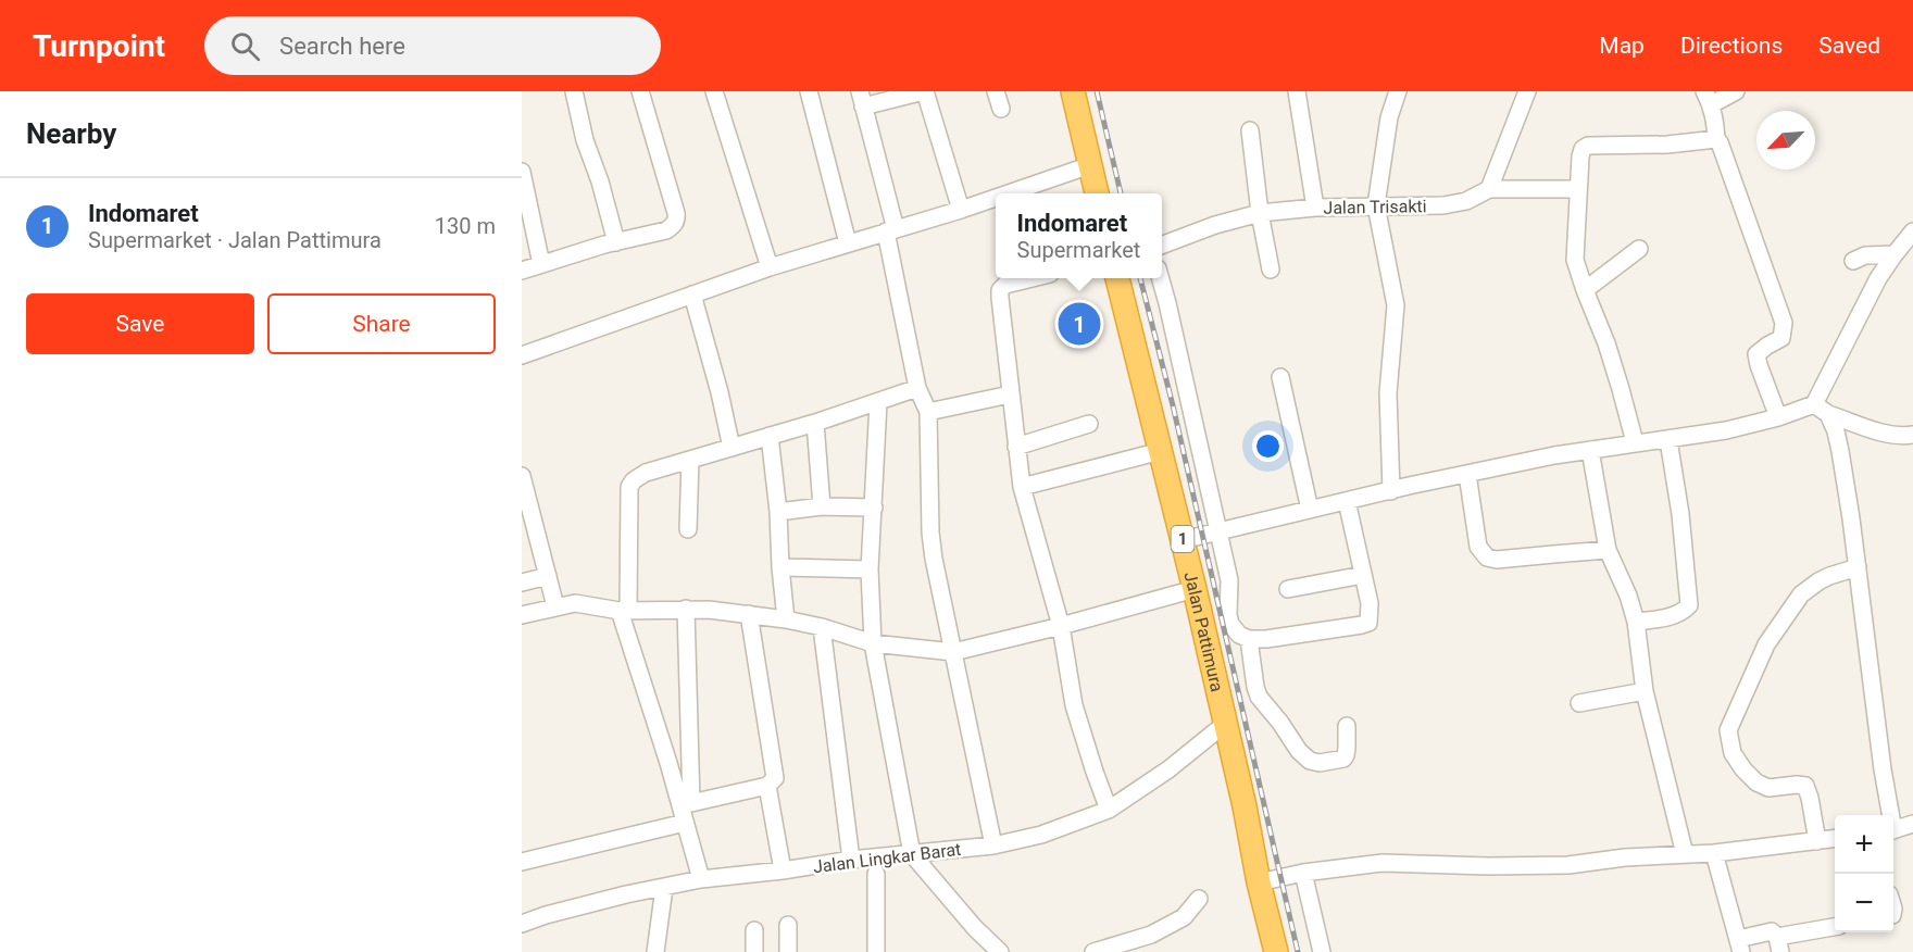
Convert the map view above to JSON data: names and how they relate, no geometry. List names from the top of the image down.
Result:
{
  "streets": {
    "highway": ["1", "Jalan Pattimura"],
    "street": ["Jalan Trisakti", "Jalan Lingkar Barat"]
  },
  "crossings": [
    ["Jalan Pattimura", "Jalan Lingkar Barat"]
  ],
  "north": "bottom left",
  "page": {
    "header": "Turnpoint",
    "search": "Search here",
    "nav": ["Map", "Directions", "Saved"],
    "heading": "Nearby",
    "list": [
      {
        "mark": "1",
        "name": "Indomaret",
        "note": "Supermarket · Jalan Pattimura",
        "value": "130 m"
      }
    ],
    "popup": ["Indomaret", "Supermarket"],
    "buttons": ["Save", "Share"],
    "pins": "1",
    "map_buttons": ["+", "−"]
  }
}
